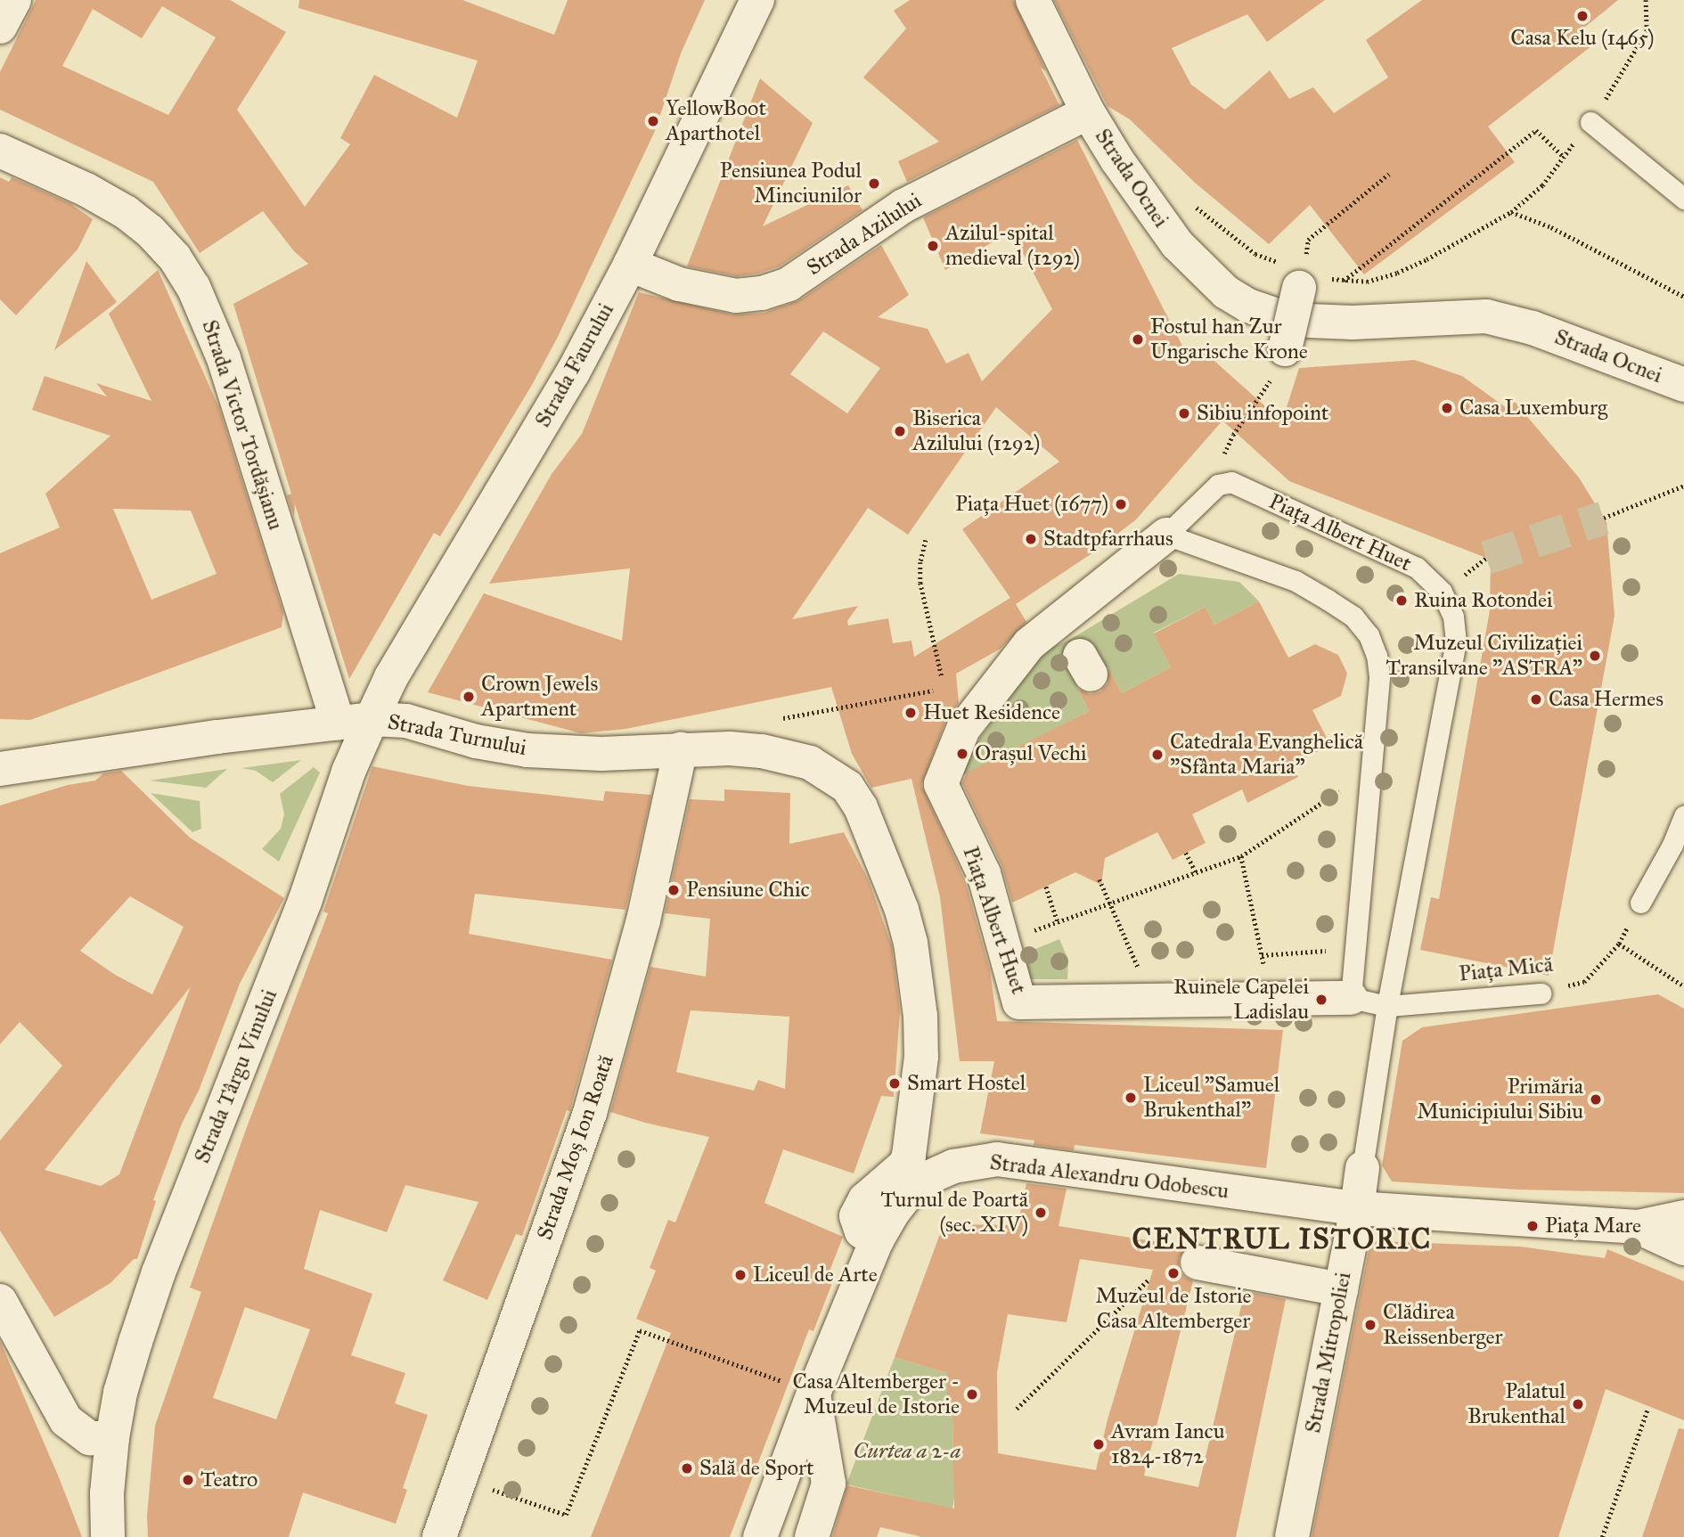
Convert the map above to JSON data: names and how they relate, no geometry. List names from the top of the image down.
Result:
{
  "streets": {
    "street": [
      "Strada Ocnei",
      "Strada Azilului",
      "Strada Faurului",
      "Strada Victor Tordășianu",
      "Piața Albert Huet",
      "Strada Turnului",
      "Strada Târgu Vinului",
      "Strada Moș Ion Roată",
      "Strada Alexandru Odobescu",
      "Strada Mitropoliei"
    ],
    "lane": ["Piața Mică"]
  },
  "crossings": [
    ["Strada Ocnei", "Strada Azilului"],
    ["Strada Azilului", "Strada Faurului"],
    ["Strada Faurului", "Strada Turnului"],
    ["Strada Faurului", "Strada Târgu Vinului"],
    ["Strada Victor Tordășianu", "Strada Turnului"],
    ["Piața Albert Huet", "Piața Mică"],
    ["Piața Albert Huet", "Strada Mitropoliei"],
    ["Strada Turnului", "Strada Târgu Vinului"],
    ["Strada Turnului", "Strada Moș Ion Roată"],
    ["Strada Turnului", "Strada Alexandru Odobescu"],
    ["Strada Alexandru Odobescu", "Strada Mitropoliei"]
  ],
  "districts": ["CENTRUL ISTORIC"],
  "parks": ["Curtea a 2-a"],
  "places": [
    "Casa Kelu (1465)",
    "YellowBoot Aparthotel",
    "Pensiunea Podul Minciunilor",
    "Azilul-spital medieval (1292)",
    "Fostul han Zur Ungarische Krone",
    "Casa Luxemburg",
    "Sibiu infopoint",
    "Biserica Azilului (1292)",
    "Piața Huet (1677)",
    "Stadtpfarrhaus",
    "Ruina Rotondei",
    "Muzeul Civilizației Transilvane \"ASTRA\"",
    "Crown Jewels Apartment",
    "Casa Hermes",
    "Huet Residence",
    "Orașul Vechi",
    "Catedrala Evanghelică \"Sfânta Maria\"",
    "Pensiune Chic",
    "Ruinele Capelei Ladislau",
    "Smart Hostel",
    "Liceul \"Samuel Brukenthal\"",
    "Primăria Municipiului Sibiu",
    "Turnul de Poartă (sec. XIV)",
    "Piața Mare",
    "Muzeul de Istorie Casa Altemberger",
    "Liceul de Arte",
    "Clădirea Reissenberger",
    "Casa Altemberger - Muzeul de Istorie",
    "Palatul Brukenthal",
    "Avram Iancu 1824-1872",
    "Sală de Sport",
    "Teatro"
  ]
}
